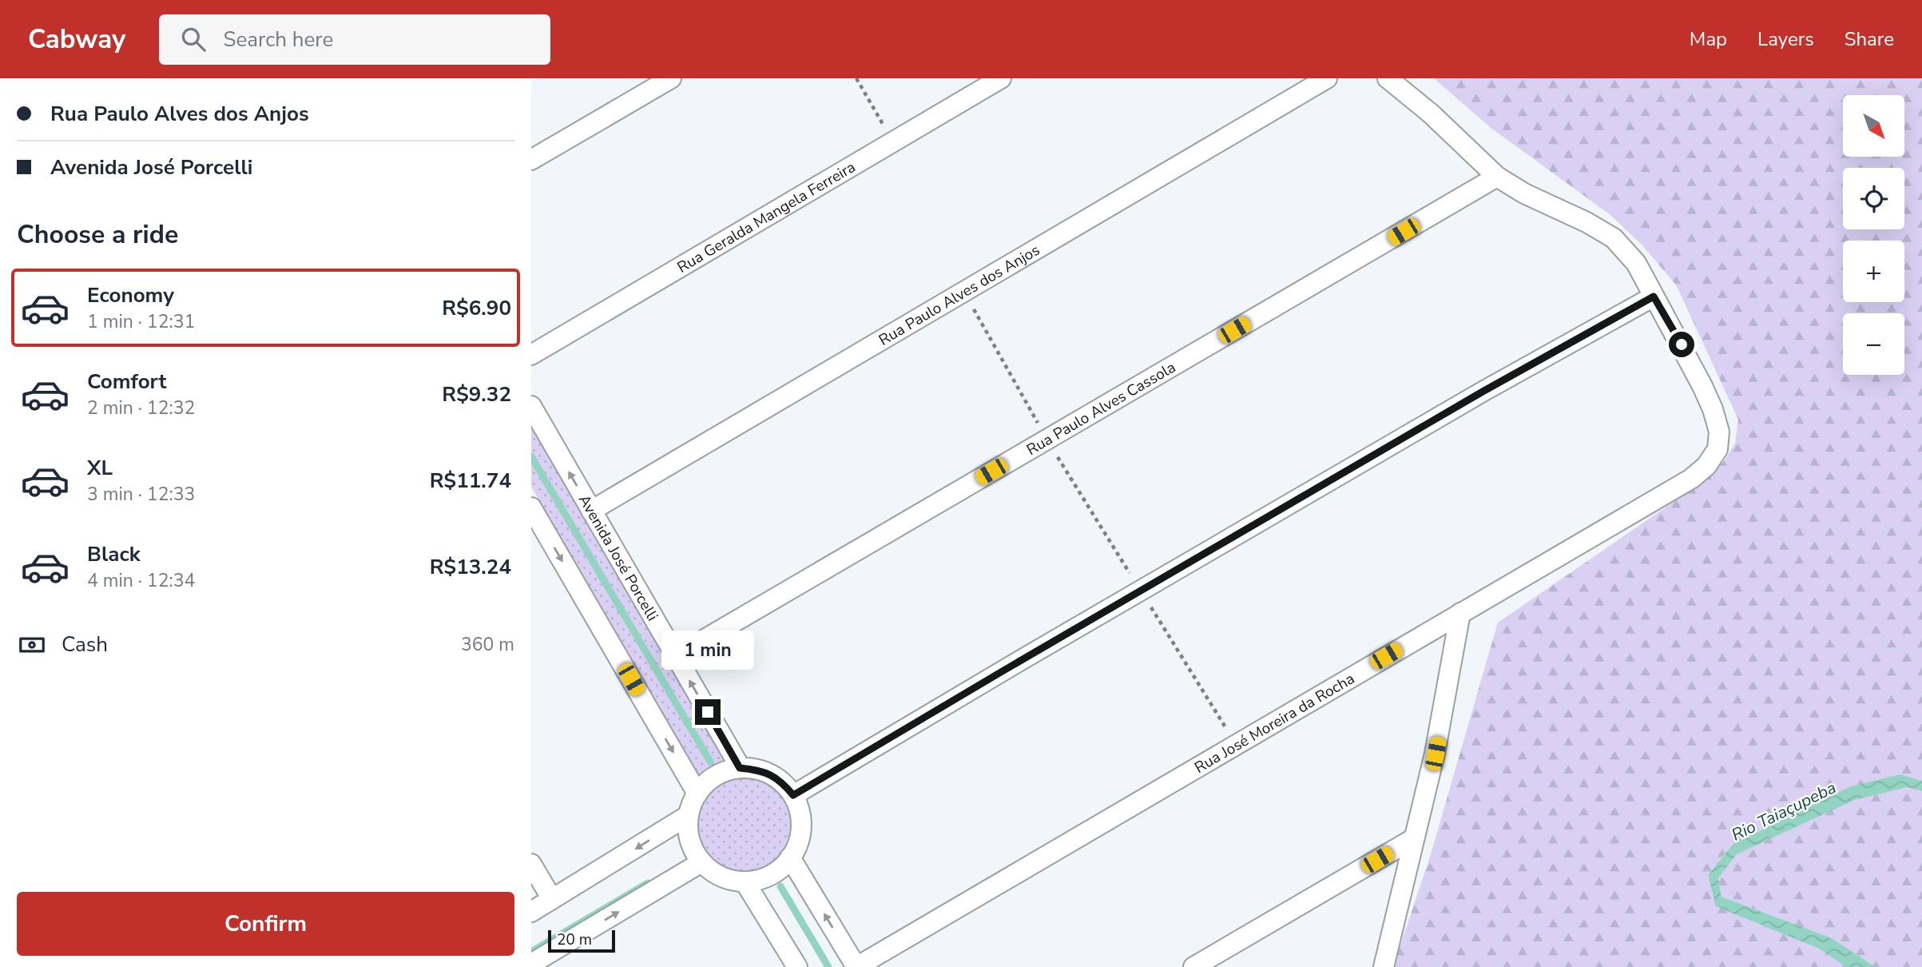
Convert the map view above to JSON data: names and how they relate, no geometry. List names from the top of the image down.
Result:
{
  "streets": {
    "street": [
      "Rua Geralda Mangela Ferreira",
      "Rua Paulo Alves dos Anjos",
      "Rua Paulo Alves Cassola",
      "Avenida José Porcelli",
      "Rua José Moreira da Rocha"
    ]
  },
  "crossings": [
    ["Rua Paulo Alves dos Anjos", "Avenida José Porcelli"],
    ["Rua Paulo Alves Cassola", "Avenida José Porcelli"]
  ],
  "water": ["Rio Taiaçupeba"],
  "scale_bar": "20 m",
  "north": "bottom right",
  "page": {
    "header": "Cabway",
    "search": "Search here",
    "nav": ["Map", "Layers", "Share"],
    "banner": ["Rua Paulo Alves dos Anjos", "Avenida José Porcelli"],
    "map_buttons": ["+", "−"],
    "heading": "Choose a ride",
    "list": [
      {
        "name": "Economy",
        "note": "1 min · 12:31",
        "value": "R$6.90"
      },
      {
        "name": "Comfort",
        "note": "2 min · 12:32",
        "value": "R$9.32"
      },
      {
        "name": "XL",
        "note": "3 min · 12:33",
        "value": "R$11.74"
      },
      {
        "name": "Black",
        "note": "4 min · 12:34",
        "value": "R$13.24"
      }
    ],
    "pay": ["Cash", "360 m"],
    "bubble": "1 min",
    "buttons": "Confirm",
    "scale": "20 m"
  }
}
